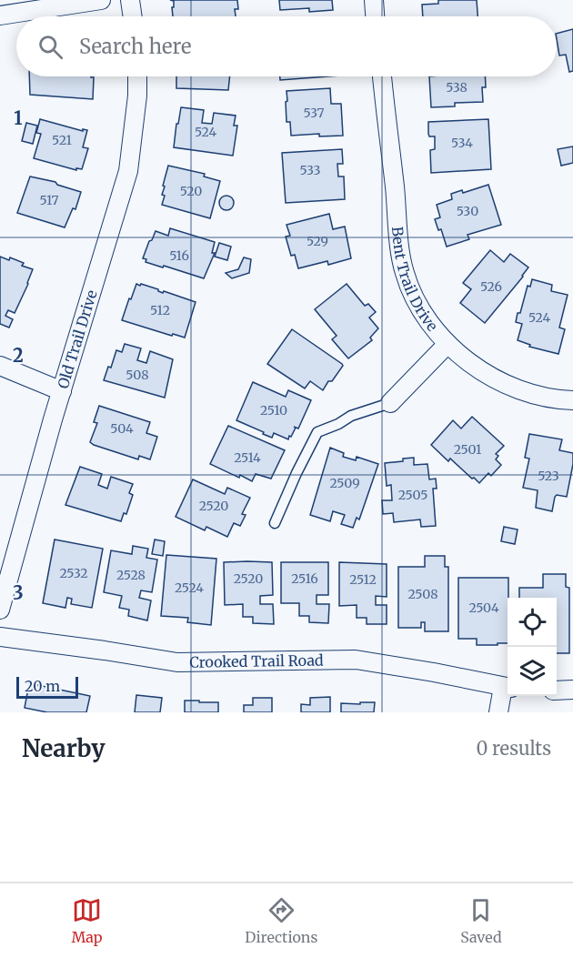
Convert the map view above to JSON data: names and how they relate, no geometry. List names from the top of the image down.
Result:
{
  "streets": {
    "street": ["Bent Trail Drive", "Old Trail Drive", "Crooked Trail Road"]
  },
  "house_numbers": [
    "538",
    "537",
    "524",
    "521",
    "534",
    "533",
    "520",
    "517",
    "530",
    "529",
    "516",
    "526",
    "512",
    "524",
    "508",
    "2510",
    "504",
    "2501",
    "2514",
    "523",
    "2509",
    "2505",
    "2520",
    "2532",
    "2528",
    "2520",
    "2516",
    "2512",
    "2524",
    "2508",
    "2504"
  ],
  "scale_bar": "20 m",
  "page": {
    "search": "Search here",
    "scale": "20 m",
    "heading": ["Nearby", "0 results"],
    "nav": ["Map", "Directions", "Saved"]
  },
  "grid": {
    "rows": ["1", "2", "3"]
  }
}
